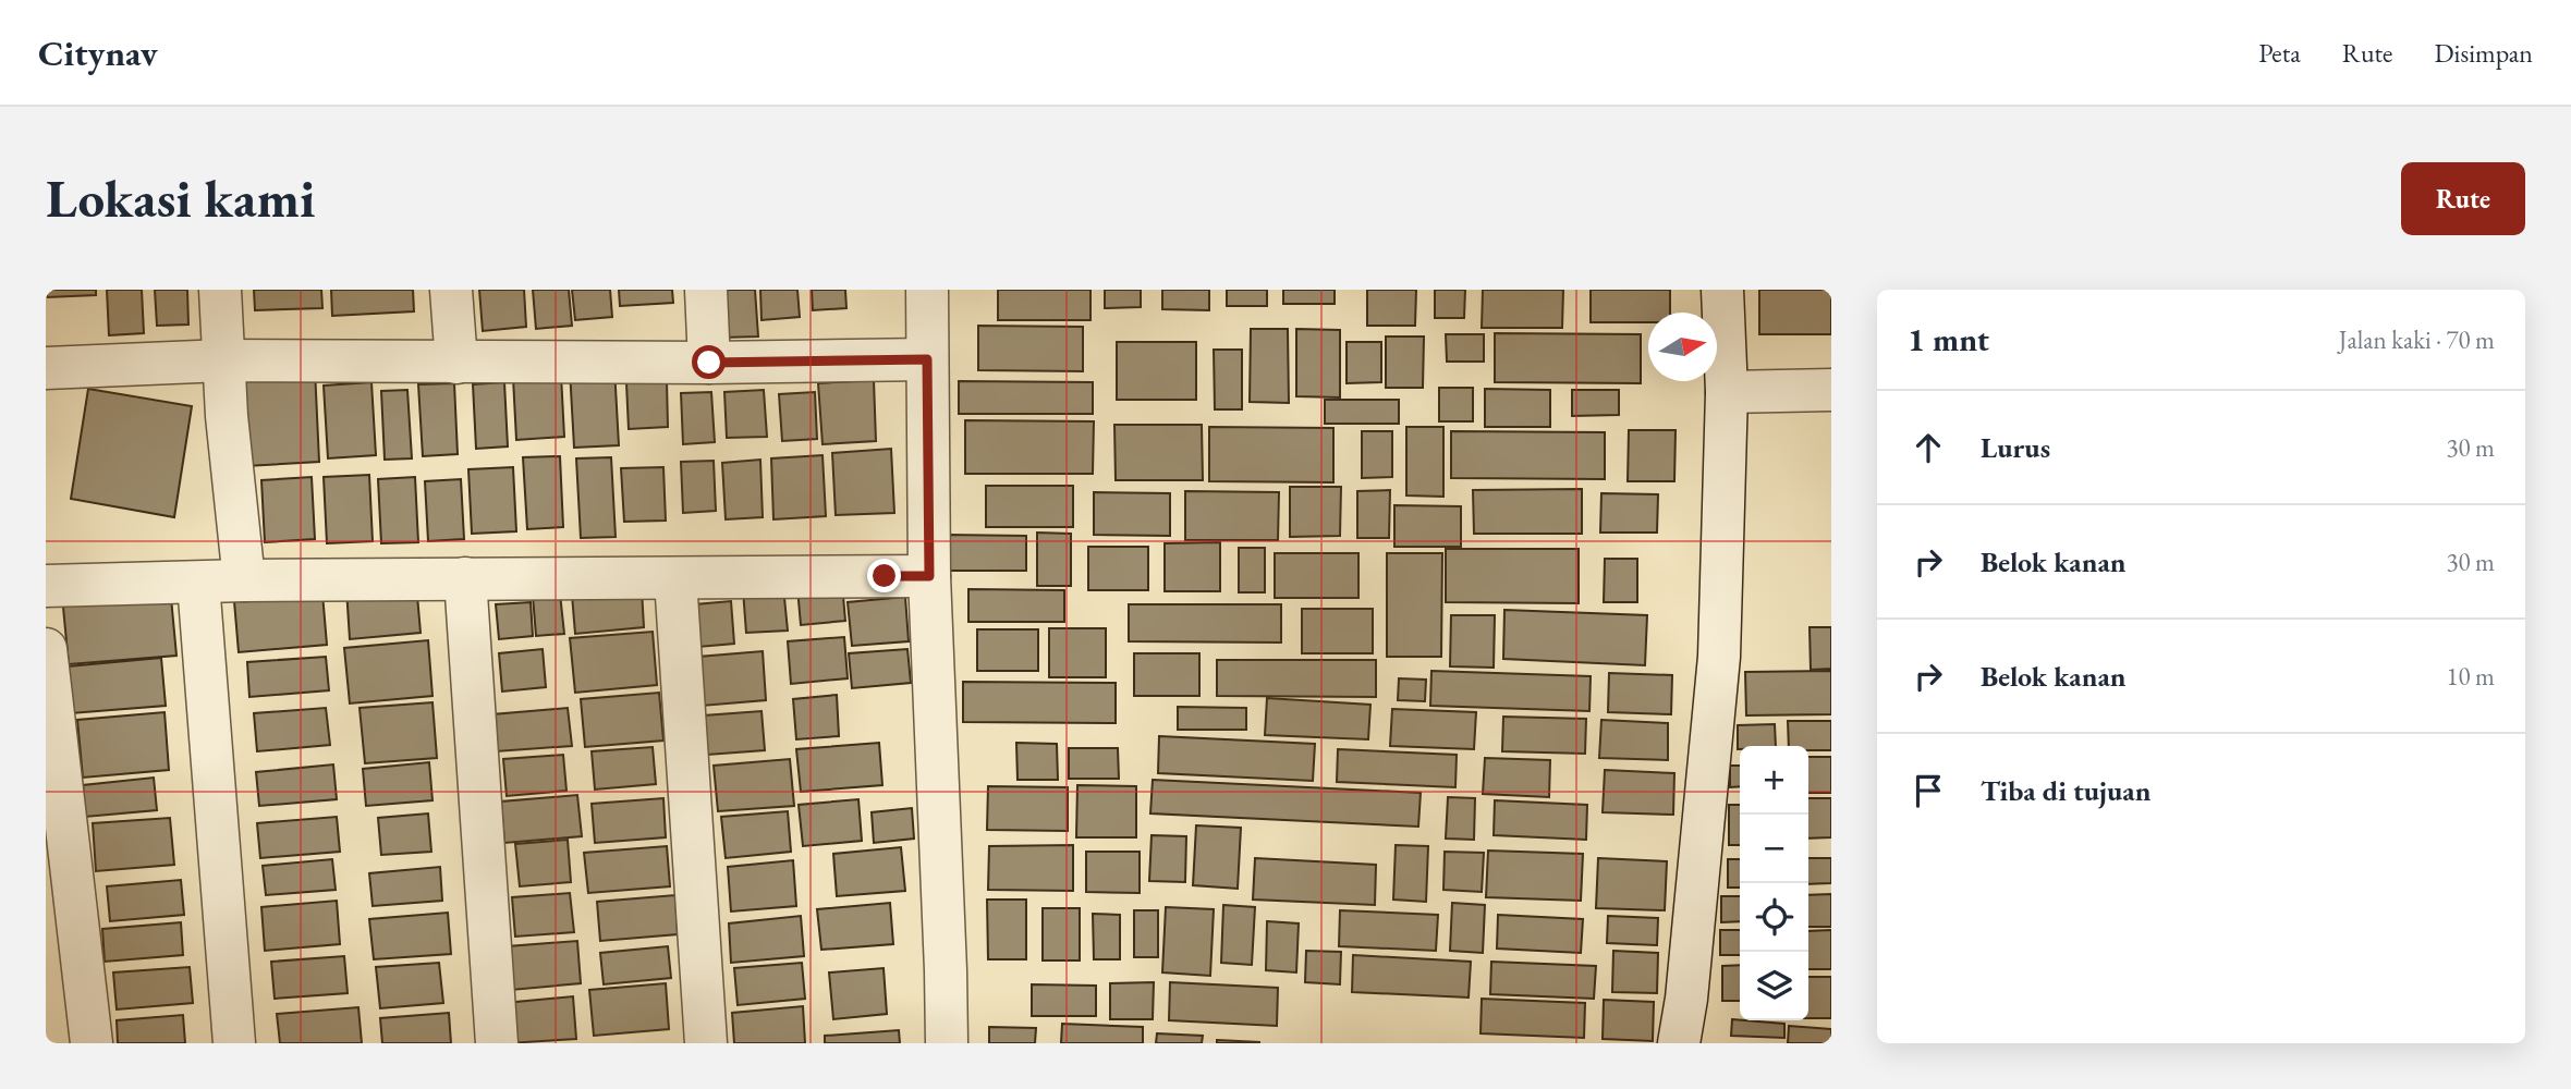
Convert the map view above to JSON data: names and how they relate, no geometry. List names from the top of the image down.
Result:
{
  "north": "right",
  "page": {
    "header": "Citynav",
    "nav": ["Peta", "Rute", "Disimpan"],
    "buttons": "Rute",
    "title": "Lokasi kami",
    "heading": ["1 mnt", "Jalan kaki · 70 m"],
    "list": [
      ["Lurus", "30 m"],
      ["Belok kanan", "30 m"],
      ["Belok kanan", "10 m"],
      "Tiba di tujuan"
    ],
    "map_buttons": ["+", "−"]
  }
}
